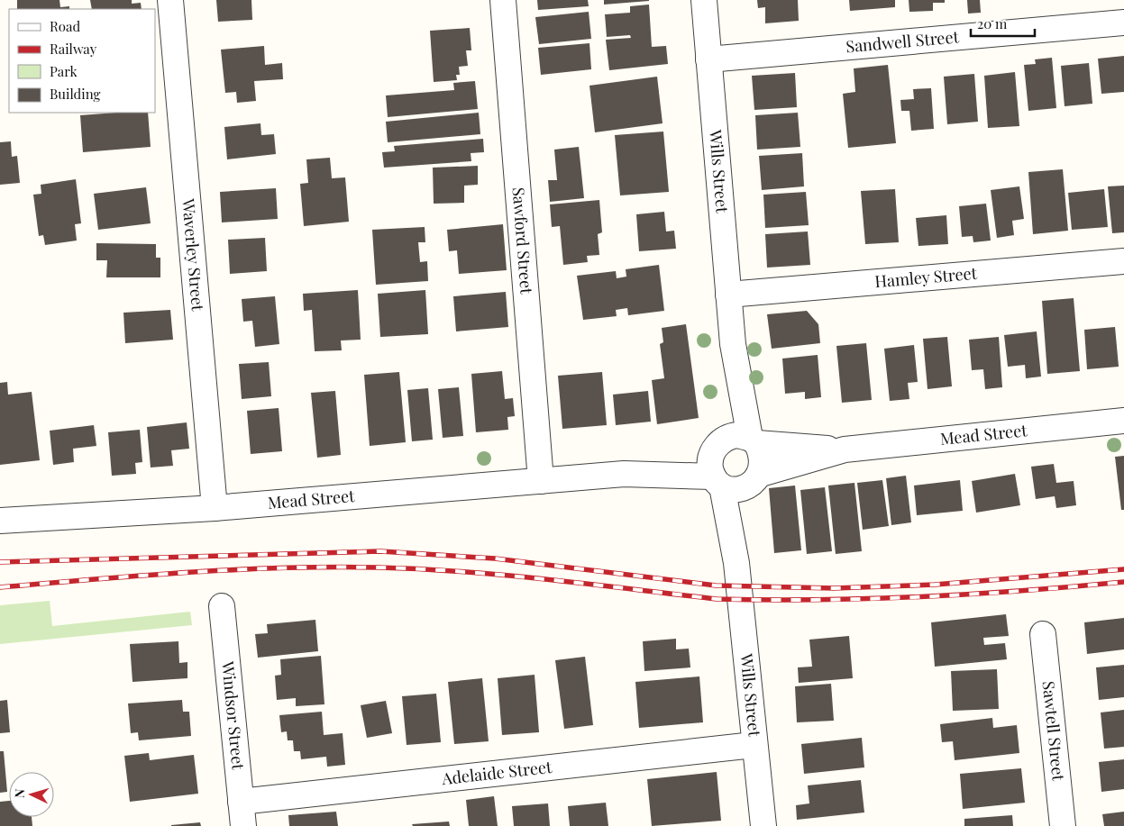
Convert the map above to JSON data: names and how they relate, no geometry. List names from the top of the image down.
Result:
{
  "streets": {
    "street": [
      "Sandwell Street",
      "Wills Street",
      "Sawford Street",
      "Waverley Street",
      "Hamley Street",
      "Mead Street",
      "Windsor Street",
      "Sawtell Street",
      "Adelaide Street"
    ]
  },
  "crossings": [
    ["Sandwell Street", "Wills Street"],
    ["Wills Street", "Hamley Street"],
    ["Wills Street", "Mead Street"],
    ["Wills Street", "Adelaide Street"],
    ["Sawford Street", "Mead Street"],
    ["Waverley Street", "Mead Street"],
    ["Windsor Street", "Adelaide Street"]
  ],
  "legend": [
    "Road",
    "Railway",
    "Park",
    "Building"
  ],
  "scale_bar": "20 m",
  "north": "left"
}
